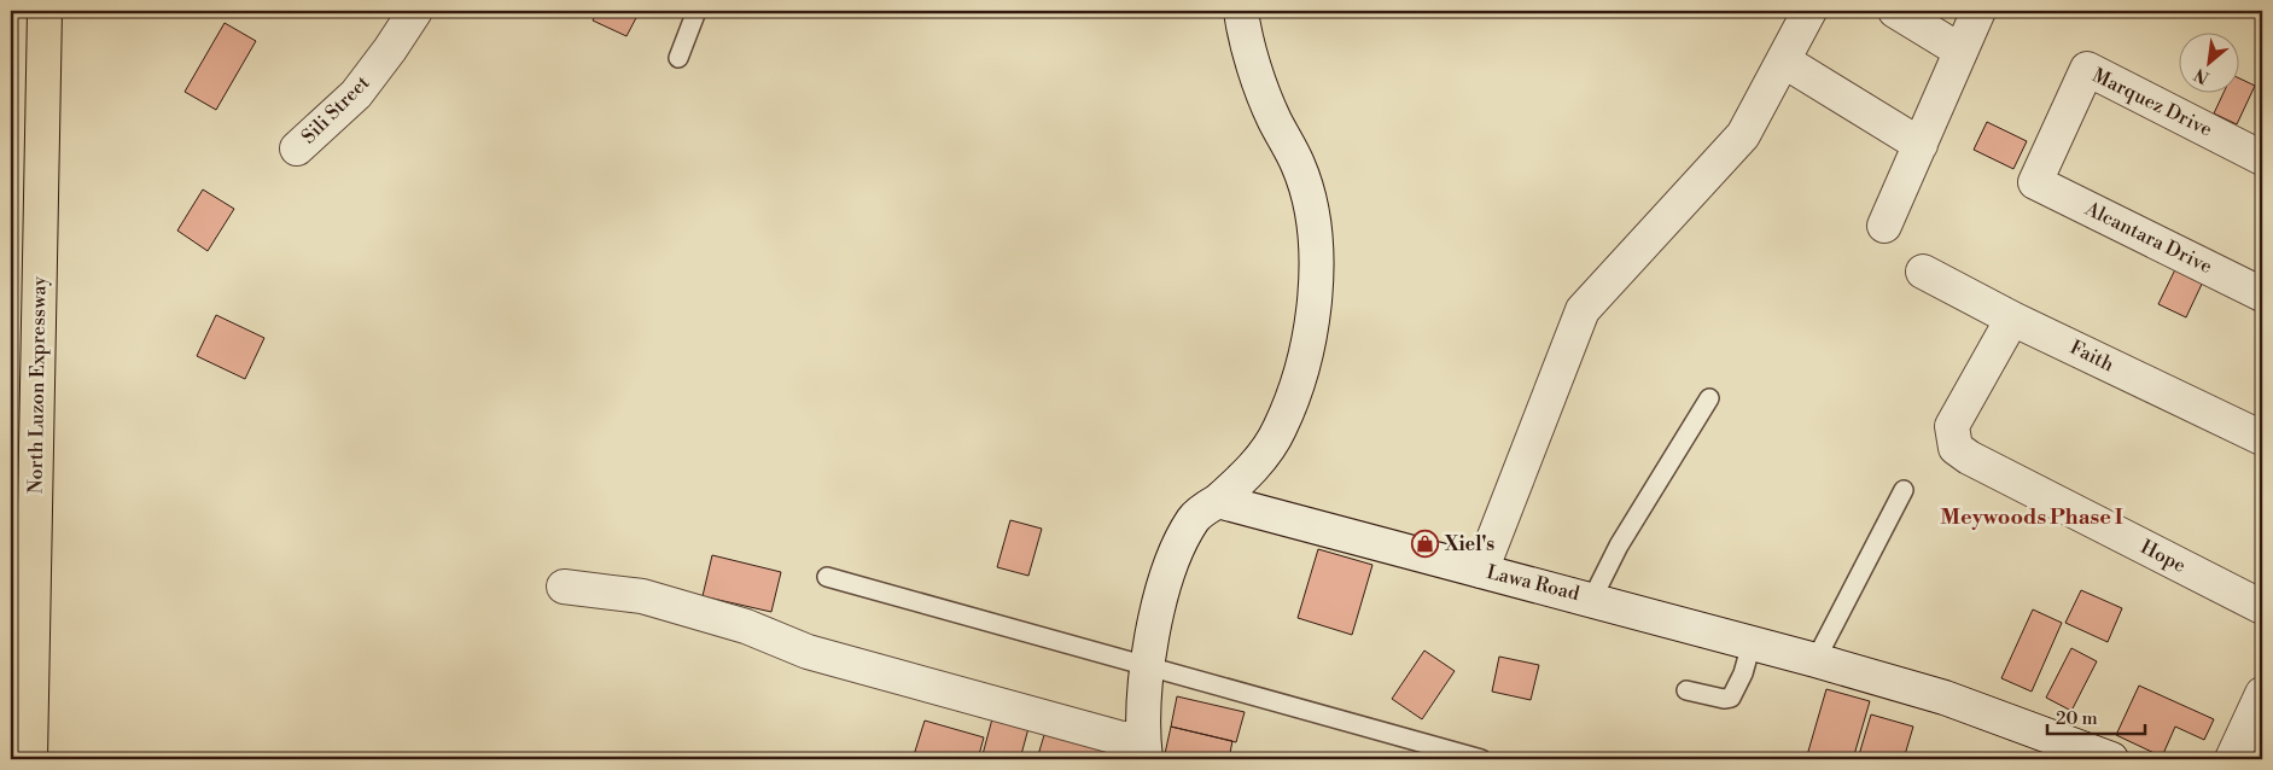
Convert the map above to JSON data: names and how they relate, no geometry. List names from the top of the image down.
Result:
{
  "streets": {
    "highway": ["North Luzon Expressway"],
    "street": [
      "Marquez Drive",
      "Sili Street",
      "Alcantara Drive",
      "Faith",
      "Hope",
      "Lawa Road"
    ]
  },
  "crossings": [
    ["Marquez Drive", "Alcantara Drive"],
    ["Faith", "Hope"]
  ],
  "districts": ["Meywoods Phase I"],
  "places": {
    "shop": ["Xiel's"]
  },
  "scale_bar": "20 m",
  "north": "bottom left"
}
